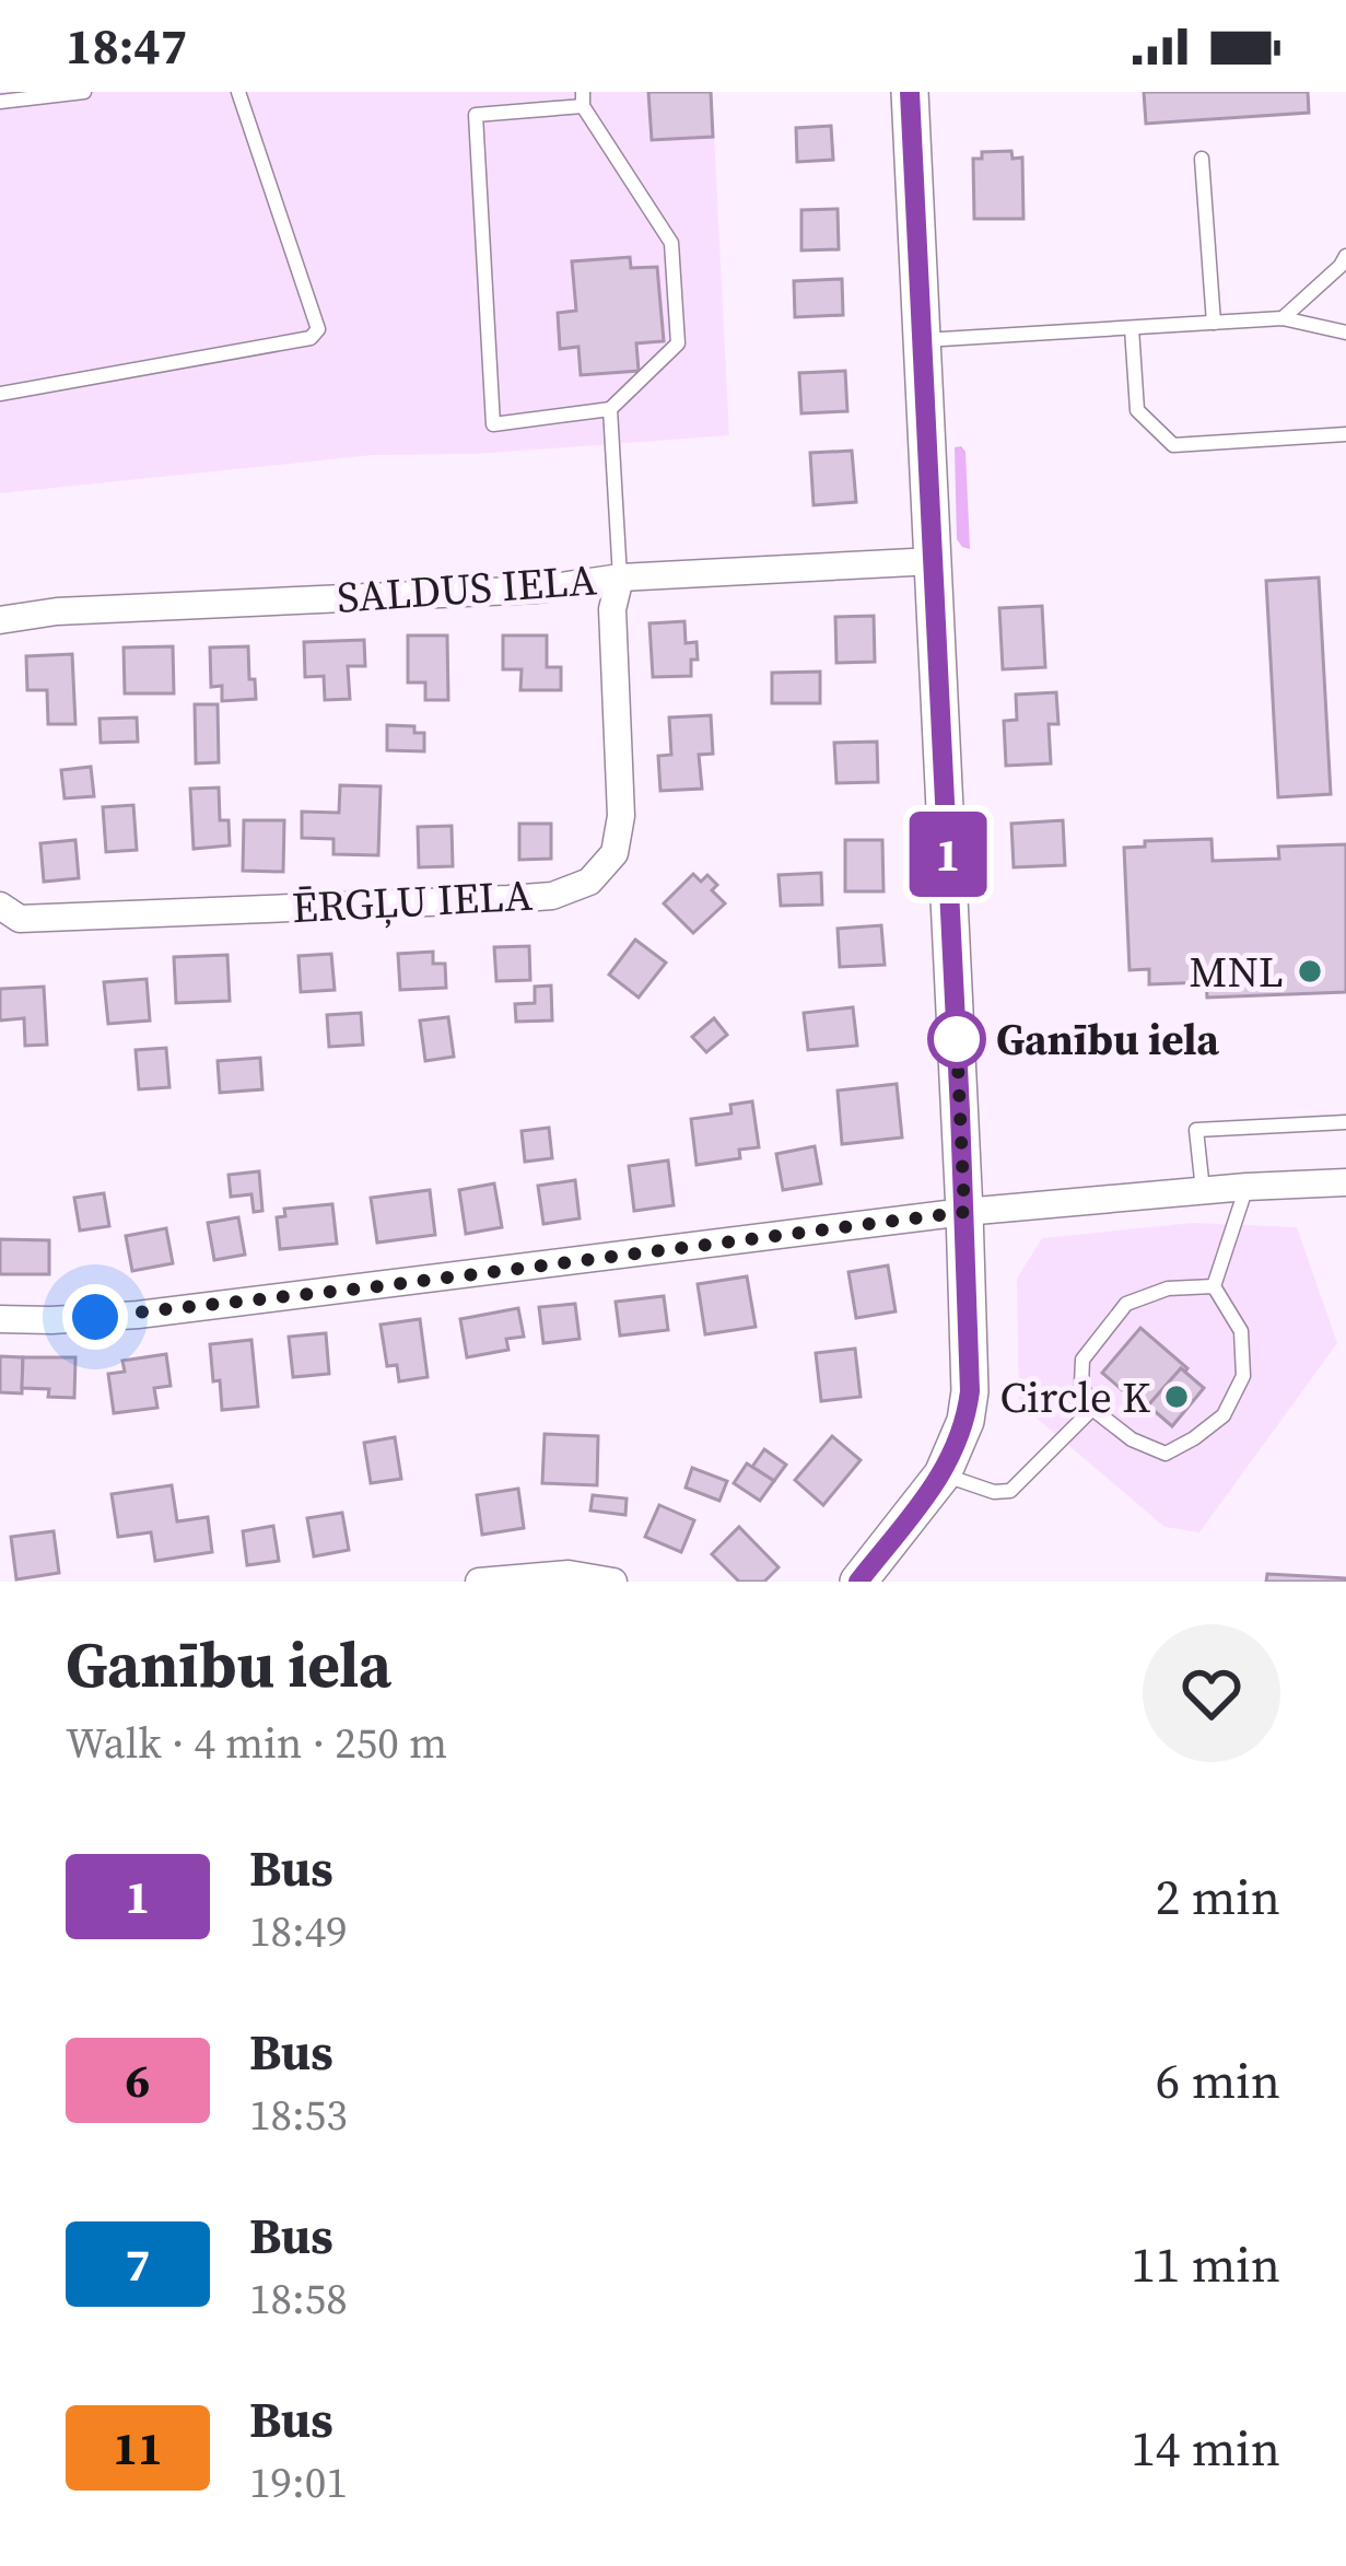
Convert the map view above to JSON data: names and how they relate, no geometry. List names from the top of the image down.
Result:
{
  "streets": {
    "street": ["SALDUS IELA", "ĒRGĻU IELA"]
  },
  "crossings": [
    ["SALDUS IELA", "ĒRGĻU IELA"]
  ],
  "places": ["MNL", "Ganību iela", "Circle K"],
  "lines": ["bus line 1"],
  "page": {
    "status": "18:47",
    "on_map": "1",
    "heading": ["Ganību iela", "Walk · 4 min · 250 m"],
    "list": [
      {
        "mark": "1",
        "name": "Bus",
        "note": "18:49",
        "value": "2 min"
      },
      {
        "mark": "6",
        "name": "Bus",
        "note": "18:53",
        "value": "6 min"
      },
      {
        "mark": "7",
        "name": "Bus",
        "note": "18:58",
        "value": "11 min"
      },
      {
        "mark": "11",
        "name": "Bus",
        "note": "19:01",
        "value": "14 min"
      }
    ]
  }
}
